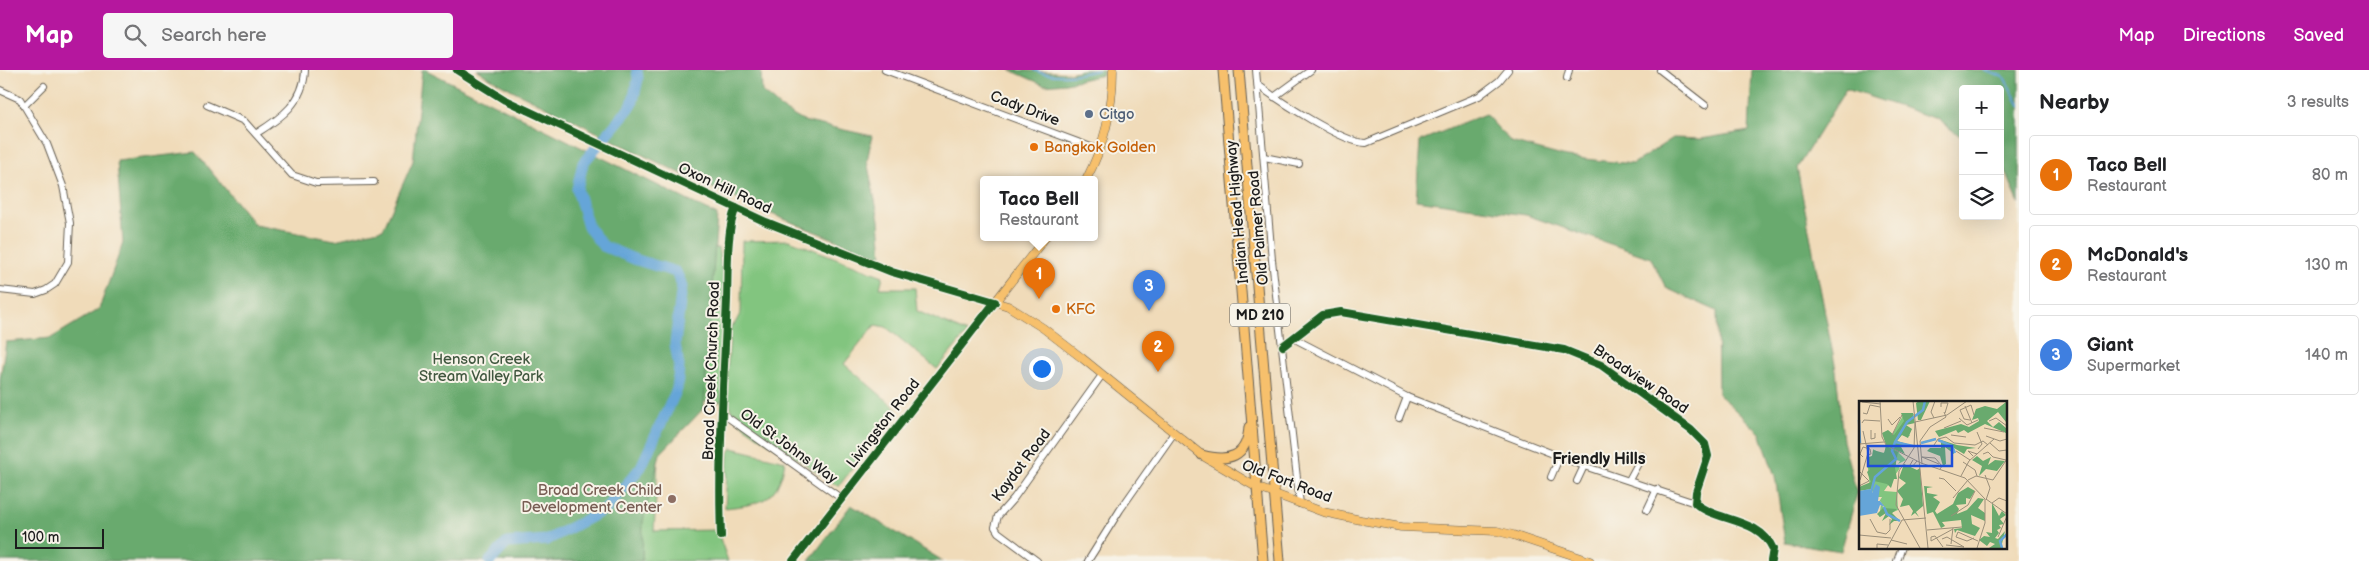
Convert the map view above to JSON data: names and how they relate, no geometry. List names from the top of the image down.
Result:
{
  "streets": {
    "highway": ["Indian Head Highway", "MD 210"],
    "main road": ["Oxon Hill Road", "Livingston Road", "Old Fort Road"],
    "street": [
      "Cady Drive",
      "Old Palmer Road",
      "Broad Creek Church Road",
      "Broadview Road",
      "Old St Johns Way",
      "Kaydot Road"
    ]
  },
  "crossings": [
    ["Oxon Hill Road", "Broad Creek Church Road"],
    ["Oxon Hill Road", "Livingston Road"],
    ["Oxon Hill Road", "Old Fort Road"],
    ["Indian Head Highway", "Old Fort Road"],
    ["Old Palmer Road", "Broadview Road"],
    ["Old Palmer Road", "Old Fort Road"],
    ["Broad Creek Church Road", "Old St Johns Way"],
    ["Livingston Road", "Old St Johns Way"],
    ["Livingston Road", "Old Fort Road"],
    ["Kaydot Road", "Old Fort Road"]
  ],
  "districts": ["Friendly Hills"],
  "parks": ["Henson Creek Stream Valley Park"],
  "places": [
    "Citgo",
    "Bangkok Golden",
    "KFC",
    "Broad Creek Child Development Center"
  ],
  "scale_bar": "100 m",
  "page": {
    "header": "Map",
    "search": "Search here",
    "nav": ["Map", "Directions", "Saved"],
    "heading": ["Nearby", "3 results"],
    "map_buttons": ["+", "−"],
    "list": [
      {
        "mark": "1",
        "name": "Taco Bell",
        "note": "Restaurant",
        "value": "80 m"
      },
      {
        "mark": "2",
        "name": "McDonald's",
        "note": "Restaurant",
        "value": "130 m"
      },
      {
        "mark": "3",
        "name": "Giant",
        "note": "Supermarket",
        "value": "140 m"
      }
    ],
    "popup": ["Taco Bell", "Restaurant"],
    "pins": ["1", "3", "2"],
    "scale": "100 m"
  }
}
